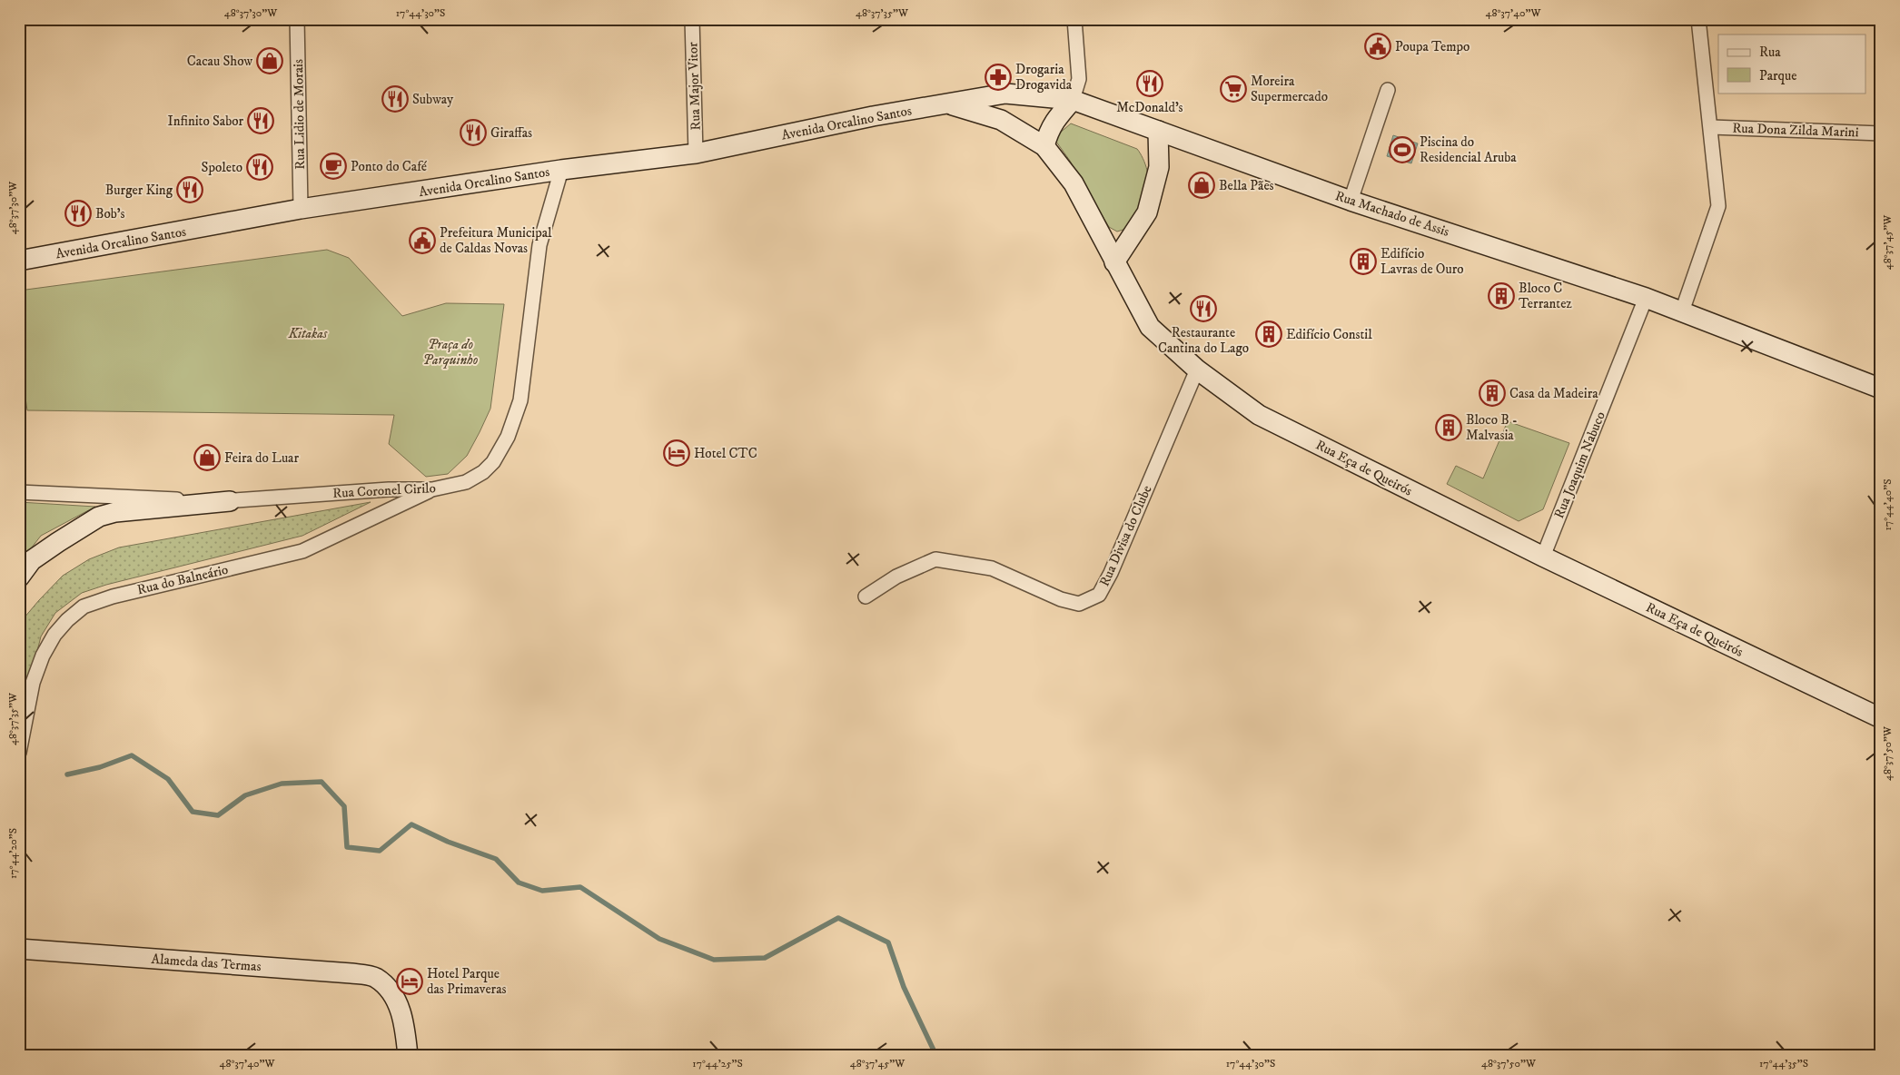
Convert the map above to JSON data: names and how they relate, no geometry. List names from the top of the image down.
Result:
{
  "streets": {
    "main road": [
      "Avenida Orcalino Santos",
      "Rua Machado de Assis",
      "Rua Eça de Queirós",
      "Alameda das Termas"
    ],
    "street": [
      "Rua Major Vitor",
      "Rua Lidio de Morais",
      "Rua Dona Zilda Marini",
      "Rua Joaquim Nabuco",
      "Rua Coronel Cirilo",
      "Rua Divisa do Clube",
      "Rua do Balneário"
    ]
  },
  "crossings": [
    ["Rua Major Vitor", "Avenida Orcalino Santos"],
    ["Rua Lidio de Morais", "Avenida Orcalino Santos"],
    ["Avenida Orcalino Santos", "Rua Machado de Assis"],
    ["Avenida Orcalino Santos", "Rua Eça de Queirós"],
    ["Avenida Orcalino Santos", "Rua Coronel Cirilo"],
    ["Rua Machado de Assis", "Rua Joaquim Nabuco"],
    ["Rua Machado de Assis", "Rua Eça de Queirós"],
    ["Rua Joaquim Nabuco", "Rua Eça de Queirós"],
    ["Rua Eça de Queirós", "Rua Divisa do Clube"],
    ["Rua Coronel Cirilo", "Rua do Balneário"]
  ],
  "parks": ["Kitakas", "Praça do Parquinho"],
  "places": {
    "public building": ["Poupa Tempo", "Prefeitura Municipal de Caldas Novas"],
    "shop": ["Cacau Show", "Bella Pães", "Feira do Luar"],
    "pharmacy": ["Drogaria Drogavida"],
    "restaurant": [
      "McDonald's",
      "Subway",
      "Infinito Sabor",
      "Giraffas",
      "Spoleto",
      "Burger King",
      "Bob's",
      "Restaurante Cantina do Lago"
    ],
    "supermarket": ["Moreira Supermercado"],
    "sports": ["Piscina do Residencial Aruba"],
    "cafe": ["Ponto do Café"],
    "building": [
      "Edifício Lavras de Ouro",
      "Bloco C Terrantez",
      "Edifício Constil",
      "Casa da Madeira",
      "Bloco B - Malvasia"
    ],
    "hotel": ["Hotel CTC", "Hotel Parque das Primaveras"]
  },
  "legend": ["Rua", "Parque"],
  "coordinates": [
    "48°37'30\"W",
    "17°44'30\"S",
    "48°37'35\"W",
    "48°37'40\"W",
    "48°37'45\"W",
    "17°44'40\"S",
    "48°37'50\"W",
    "17°44'20\"S",
    "17°44'25\"S",
    "17°44'35\"S"
  ]
}
